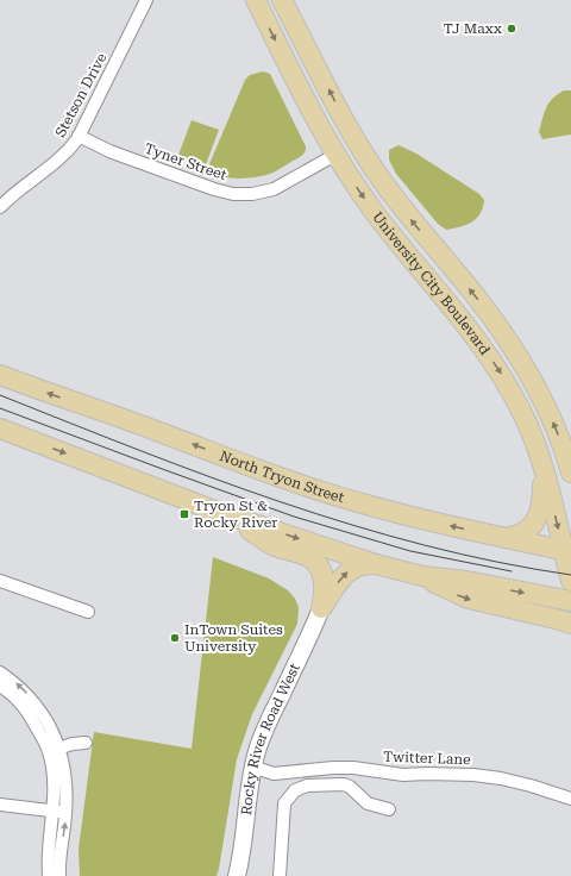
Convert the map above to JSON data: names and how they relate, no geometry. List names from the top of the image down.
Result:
{
  "streets": {
    "main road": ["University City Boulevard", "North Tryon Street"],
    "street": [
      "Stetson Drive",
      "Tyner Street",
      "Rocky River Road West",
      "Twitter Lane"
    ]
  },
  "crossings": [
    ["Stetson Drive", "Tyner Street"],
    ["Tyner Street", "University City Boulevard"],
    ["University City Boulevard", "North Tryon Street"],
    ["Rocky River Road West", "Twitter Lane"]
  ],
  "places": {
    "other": ["TJ Maxx", "InTown Suites University"],
    "transit": ["Tryon St & Rocky River"]
  }
}
